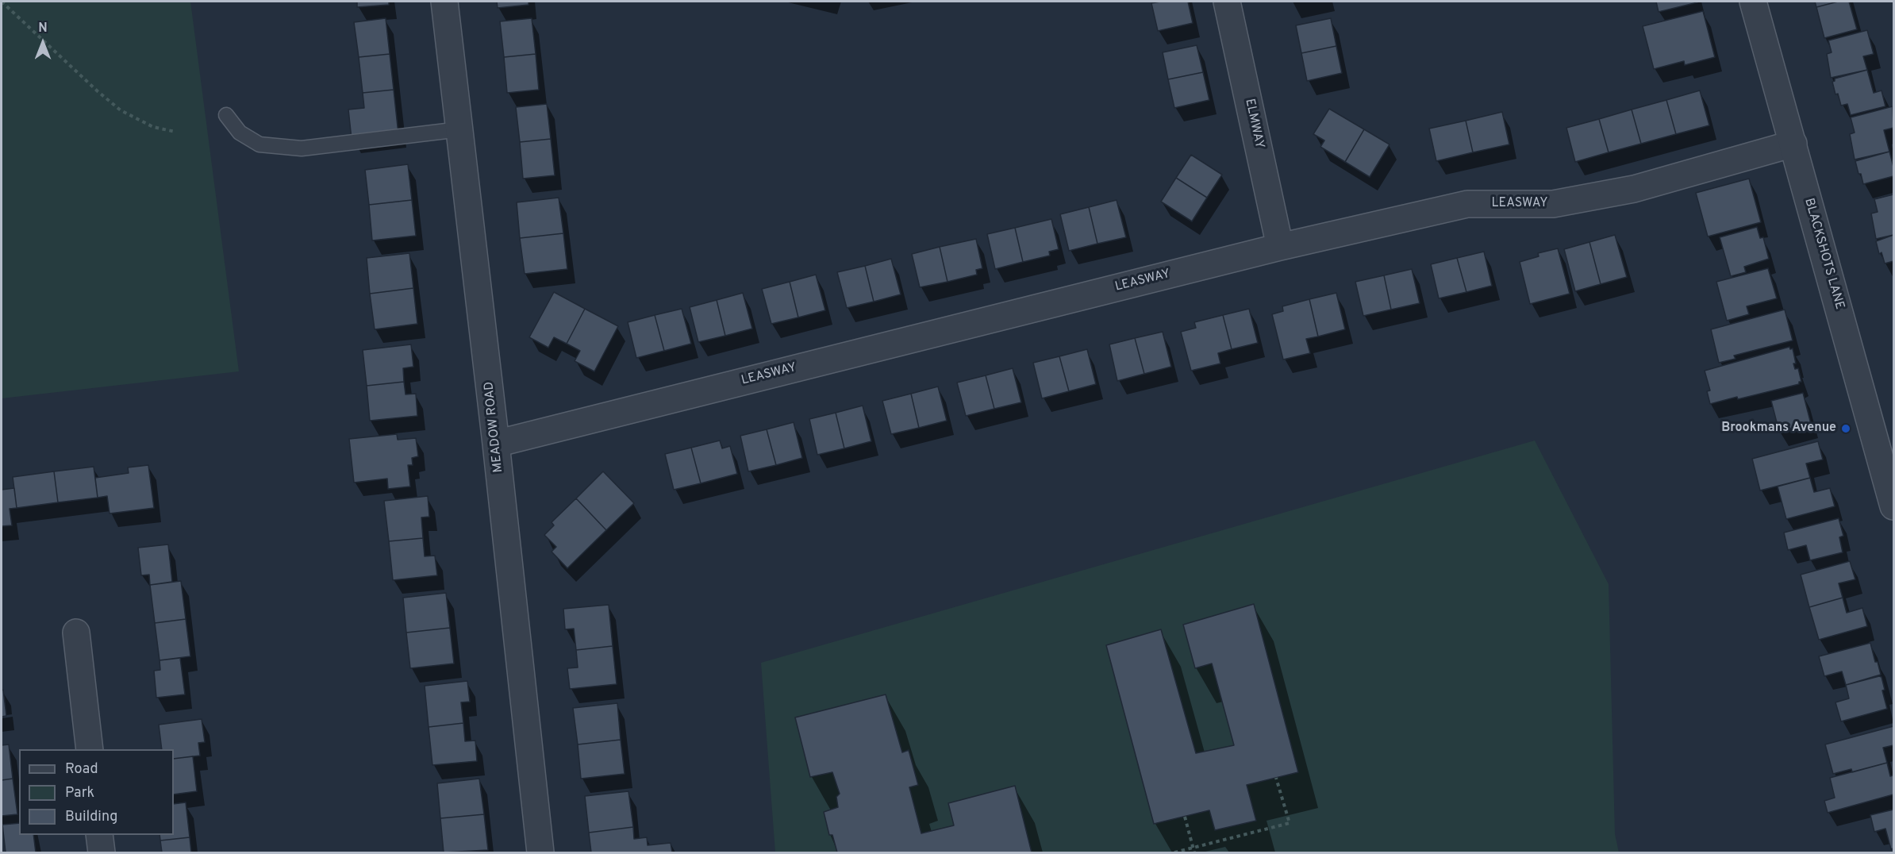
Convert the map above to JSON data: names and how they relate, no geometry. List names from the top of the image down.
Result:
{
  "streets": {
    "street": [
      "ELMWAY",
      "LEASWAY",
      "BLACKSHOTS LANE",
      "MEADOW ROAD"
    ]
  },
  "crossings": [
    ["ELMWAY", "LEASWAY"],
    ["LEASWAY", "BLACKSHOTS LANE"],
    ["LEASWAY", "MEADOW ROAD"]
  ],
  "places": ["Brookmans Avenue"],
  "legend": ["Road", "Park", "Building"],
  "north": "top"
}
